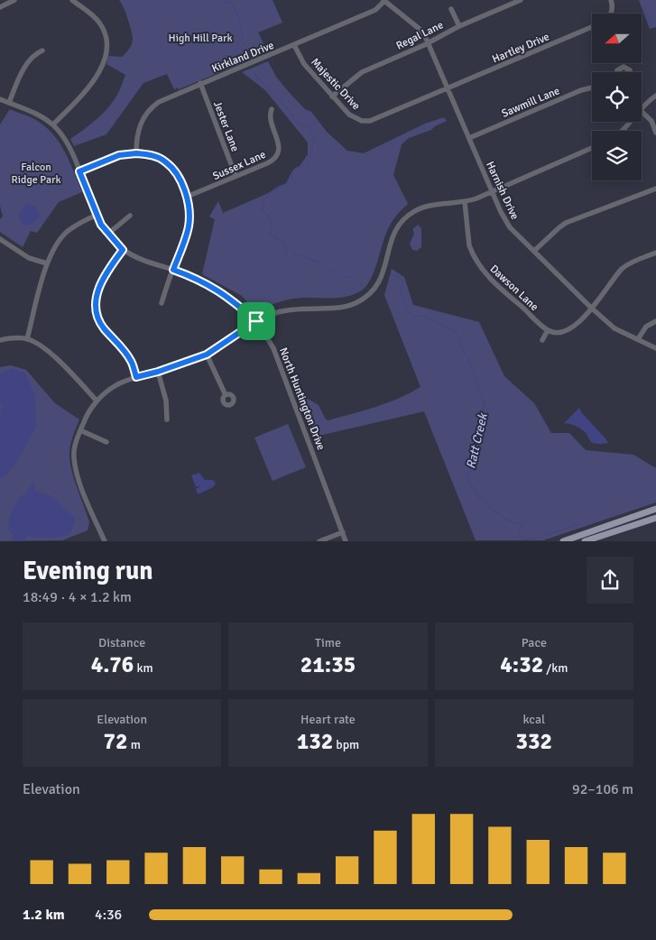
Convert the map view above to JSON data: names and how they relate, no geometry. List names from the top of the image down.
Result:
{
  "streets": {
    "street": [
      "Regal Lane",
      "Hartley Drive",
      "Kirkland Drive",
      "Majestic Drive",
      "Sawmill Lane",
      "Jester Lane",
      "Sussex Lane",
      "Harnish Drive",
      "Dawson Lane",
      "North Huntington Drive"
    ]
  },
  "crossings": [
    ["Regal Lane", "Majestic Drive"],
    ["Regal Lane", "Harnish Drive"],
    ["Hartley Drive", "Majestic Drive"],
    ["Hartley Drive", "Harnish Drive"],
    ["Kirkland Drive", "Majestic Drive"],
    ["Kirkland Drive", "Jester Lane"],
    ["Kirkland Drive", "Sussex Lane"],
    ["Kirkland Drive", "Harnish Drive"],
    ["Kirkland Drive", "North Huntington Drive"],
    ["Majestic Drive", "Harnish Drive"],
    ["Sawmill Lane", "Harnish Drive"],
    ["Jester Lane", "Sussex Lane"],
    ["Sussex Lane", "North Huntington Drive"]
  ],
  "water": ["Ratt Creek"],
  "parks": ["High Hill Park", "Falcon Ridge Park"],
  "north": "left",
  "page": {
    "heading": ["Evening run", "18:49 · 4 × 1.2 km"],
    "stats": [
      ["Distance", "4.76 km"],
      ["Time", "21:35"],
      ["Pace", "4:32 /km"],
      ["Elevation", "72 m"],
      ["Heart rate", "132 bpm"],
      ["kcal", "332"]
    ],
    "chart": ["Elevation", "92–106 m"],
    "list": [
      {
        "name": "1.2 km",
        "note": "4:36"
      }
    ]
  }
}
